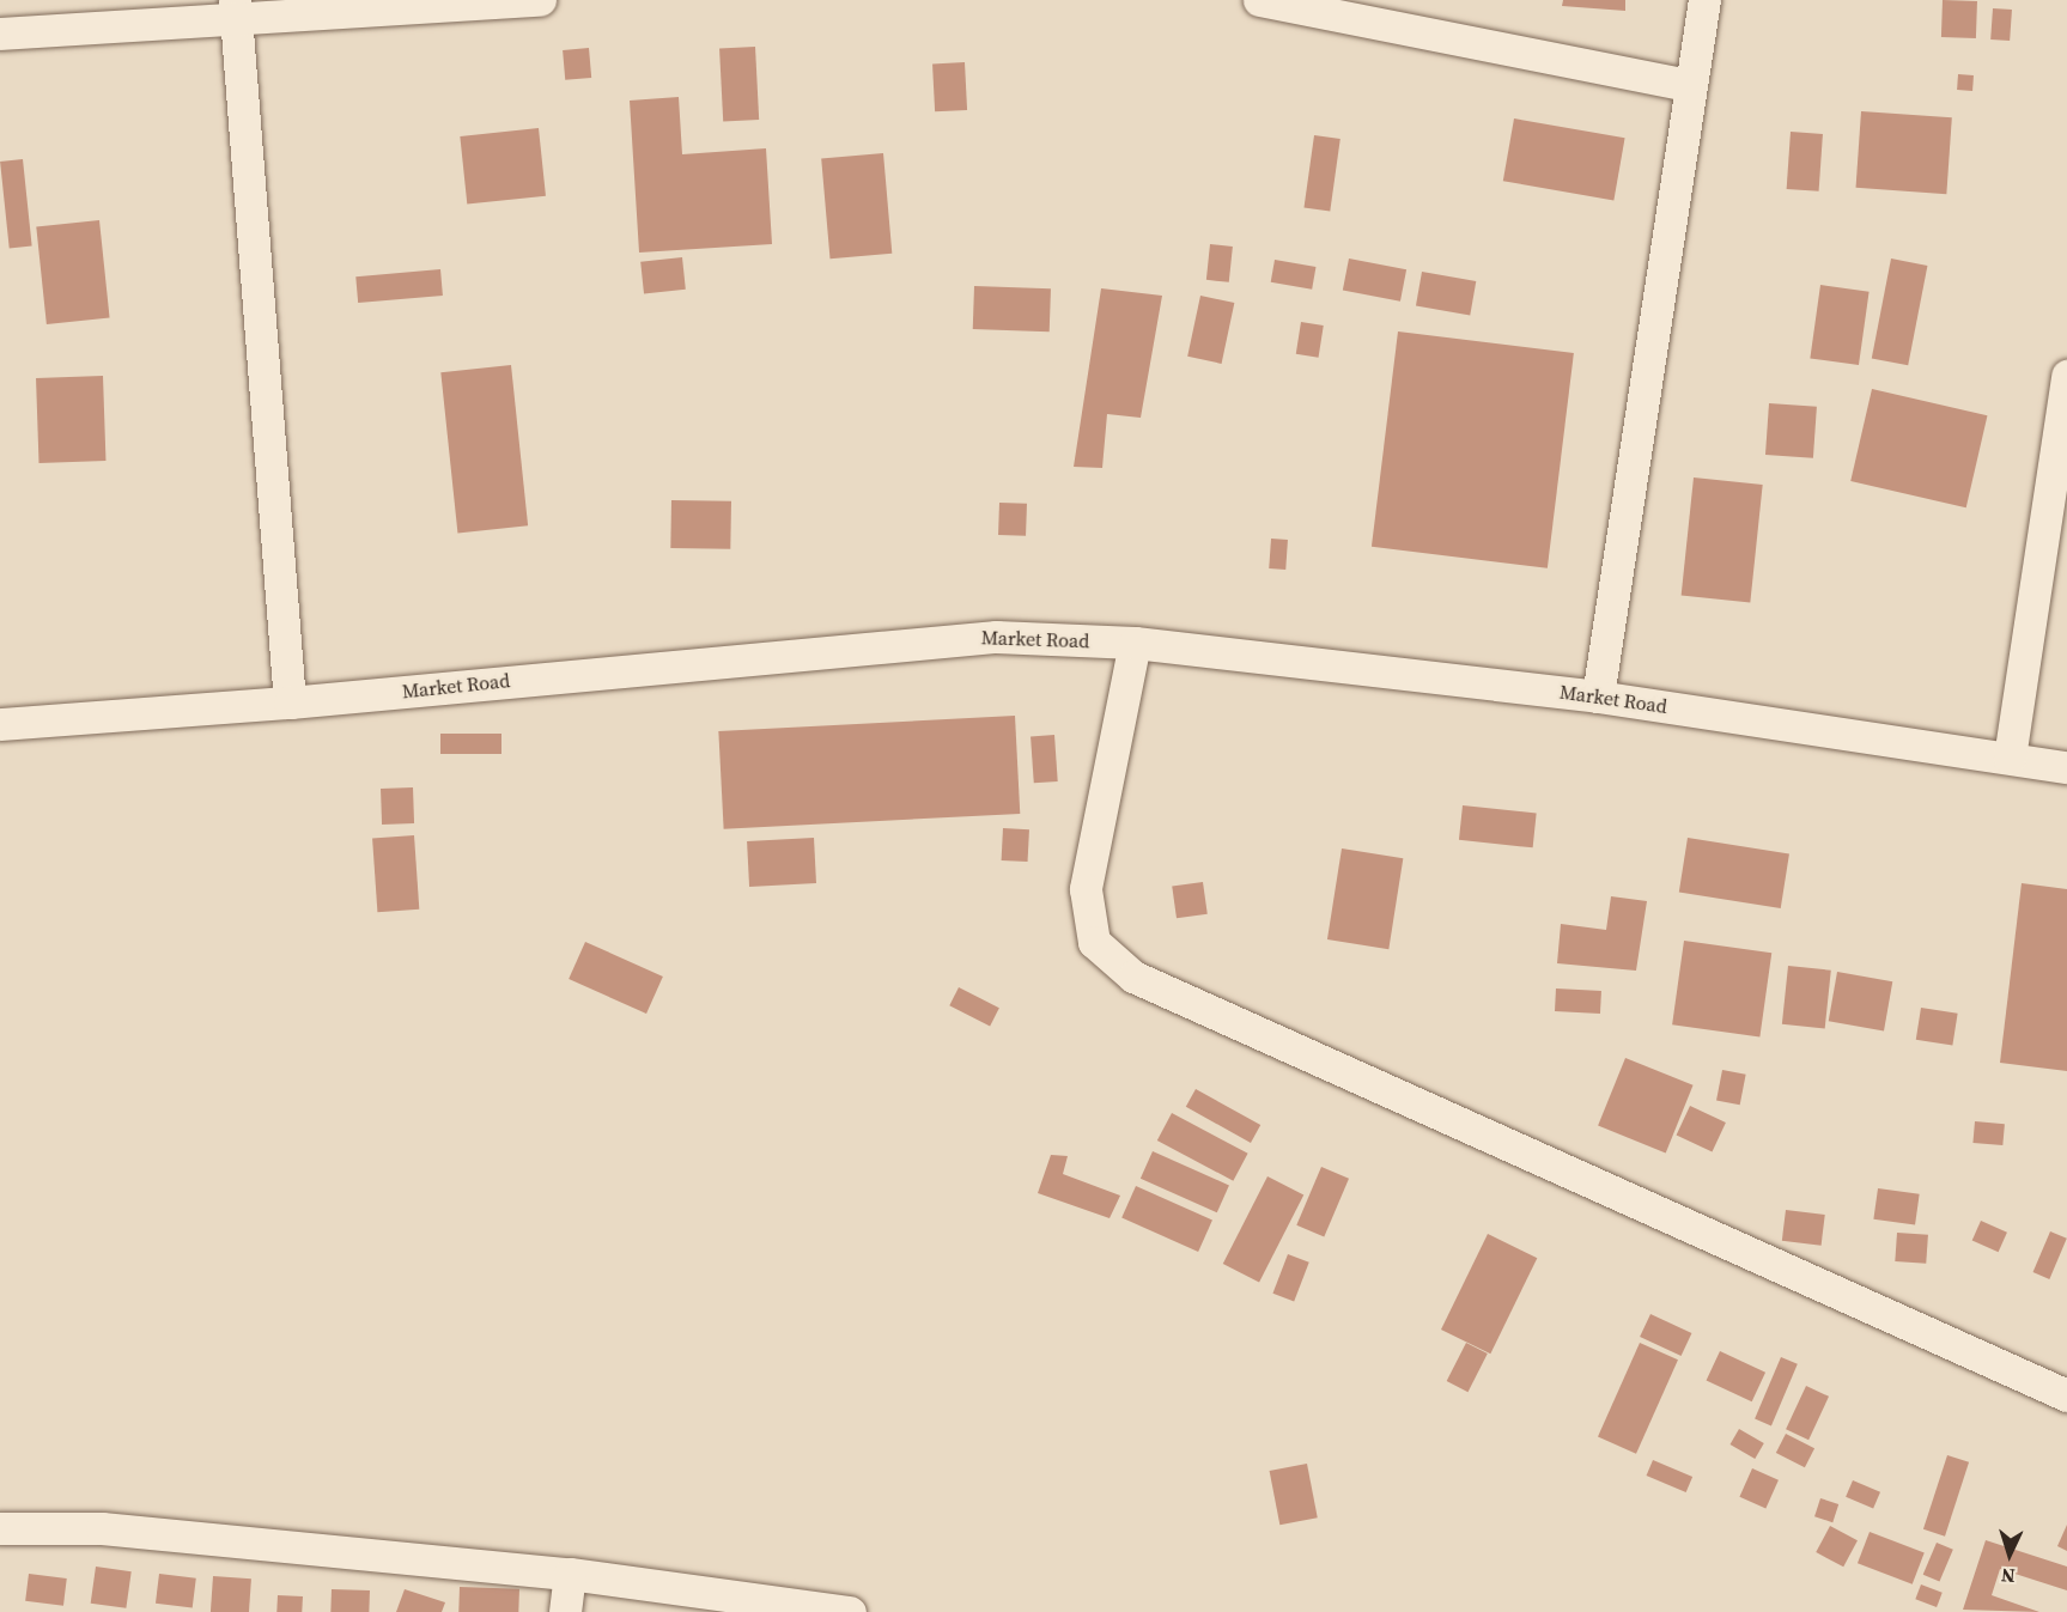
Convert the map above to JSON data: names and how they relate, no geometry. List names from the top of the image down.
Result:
{
  "streets": {
    "street": ["Market Road"]
  },
  "north": "bottom"
}
